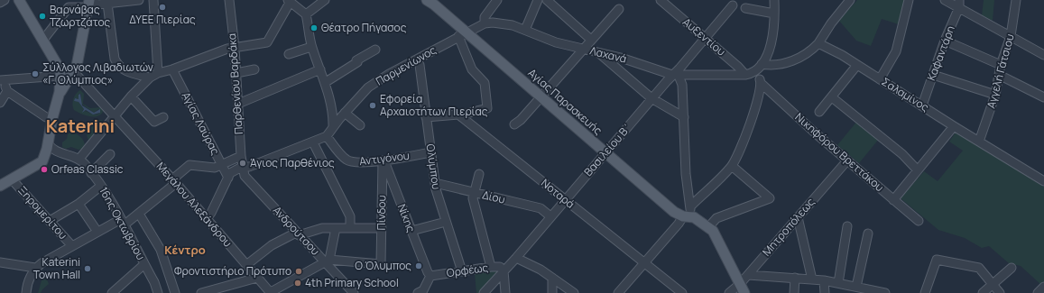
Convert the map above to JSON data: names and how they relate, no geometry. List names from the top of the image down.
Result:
{
  "streets": {
    "main road": ["Αγίας Παρασκευής"],
    "street": [
      "Αυξεντίου",
      "Καφαντάρη",
      "Λαχανά",
      "Παρμενίωνος",
      "Αγγελή Γάτσιου",
      "Παρθενίου Βαρδάκα",
      "Σαλαμίνος",
      "Αγίας Λαύρας",
      "Βασιλείου Β΄",
      "Νικηφόρου Βρεττάκου",
      "Αντιγόνου",
      "Ολύμπου",
      "Νοταρά",
      "Δίου",
      "Μεγάλου Αλεξάνδρου",
      "Ξηρομερίτου",
      "Πίνδου",
      "Νίκης",
      "16ης Οκτωβρίου",
      "Μητροπόλεως",
      "Ανδρούτσου",
      "Ορφέως"
    ]
  },
  "crossings": [
    ["Αυξεντίου", "Λαχανά"],
    ["Αυξεντίου", "Βασιλείου Β΄"],
    ["Καφαντάρη", "Σαλαμίνος"],
    ["Λαχανά", "Παρμενίωνος"],
    ["Λαχανά", "Αγίας Παρασκευής"],
    ["Λαχανά", "Βασιλείου Β΄"],
    ["Λαχανά", "Νικηφόρου Βρεττάκου"],
    ["Παρμενίωνος", "Παρθενίου Βαρδάκα"],
    ["Παρμενίωνος", "Αγίας Παρασκευής"],
    ["Παρμενίωνος", "Αντιγόνου"],
    ["Παρμενίωνος", "Ολύμπου"],
    ["Παρμενίωνος", "Ανδρούτσου"],
    ["Αγγελή Γάτσιου", "Σαλαμίνος"],
    ["Παρθενίου Βαρδάκα", "Ανδρούτσου"],
    ["Αγίας Παρασκευής", "Βασιλείου Β΄"],
    ["Βασιλείου Β΄", "Νοταρά"],
    ["Βασιλείου Β΄", "Δίου"],
    ["Βασιλείου Β΄", "Ορφέως"],
    ["Νικηφόρου Βρεττάκου", "Μητροπόλεως"],
    ["Αντιγόνου", "Ολύμπου"],
    ["Αντιγόνου", "Πίνδου"],
    ["Αντιγόνου", "Νίκης"],
    ["Ολύμπου", "Δίου"],
    ["Ολύμπου", "Ορφέως"],
    ["Πίνδου", "Νίκης"],
    ["Πίνδου", "Ανδρούτσου"],
    ["Νίκης", "Ορφέως"]
  ],
  "districts": ["Katerini", "Κέντρο"],
  "places": [
    "ΔΥΕΕ Πιερίας",
    "Βαρνάβας Τζωρτζάτος",
    "Θέατρο Πήγασος",
    "Σύλλογος Λιβαδιωτών «Γ. Ολύμπιος»",
    "Εφορεία Αρχαιοτήτων Πιερίας",
    "Άγιος Παρθένιος",
    "Orfeas Classic",
    "Ο Όλυμπος",
    "Katerini Town Hall",
    "Φροντιστήριο Πρότυπο",
    "4th Primary School"
  ]
}
